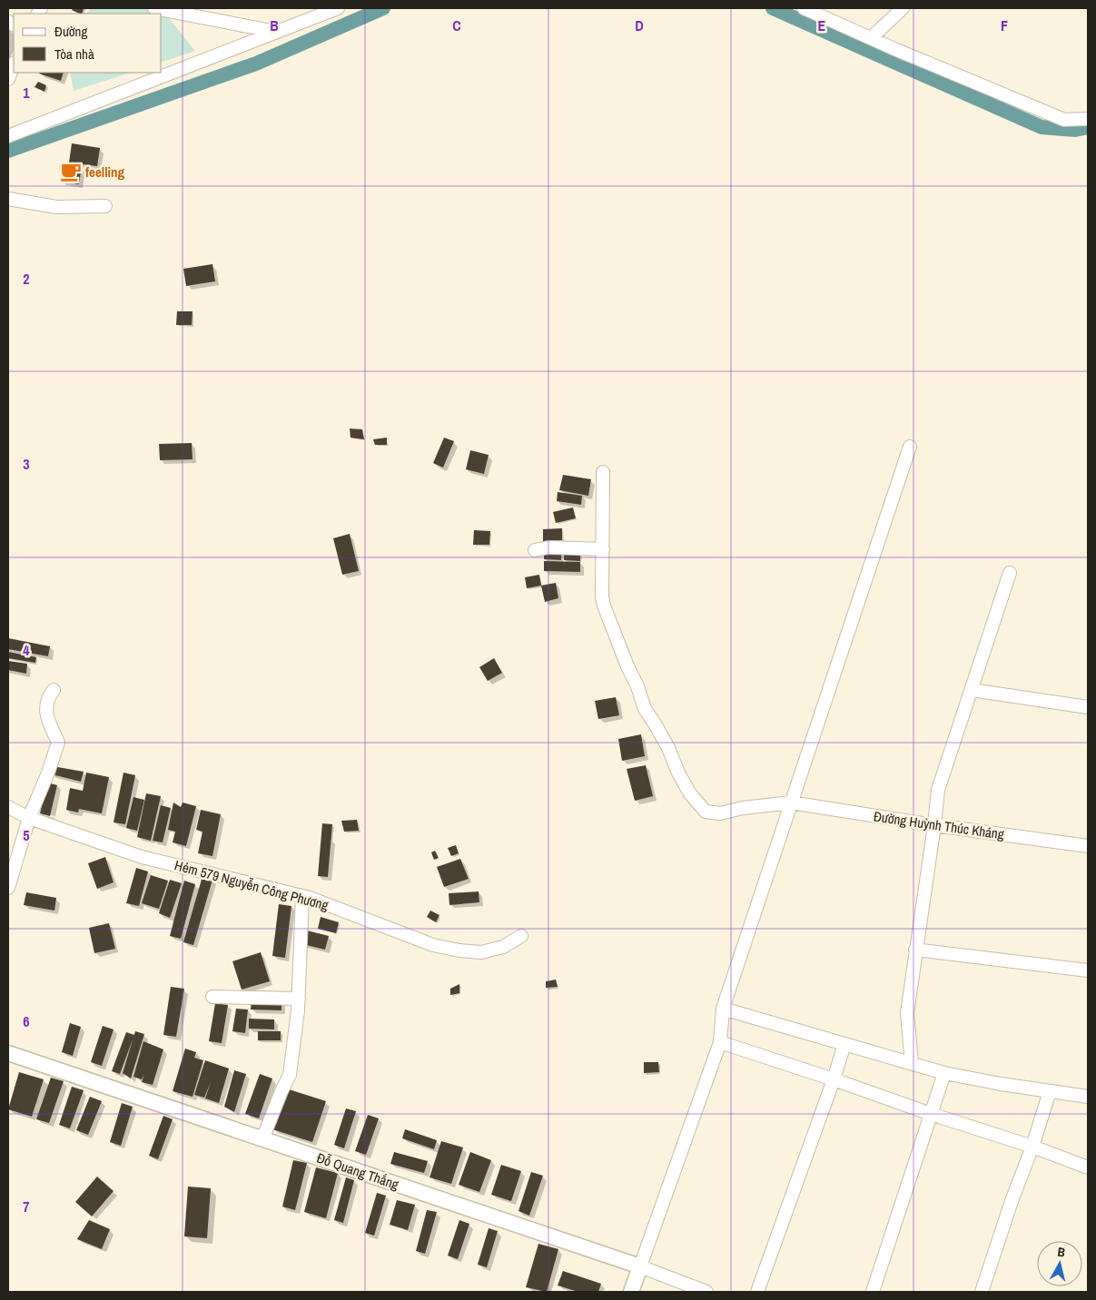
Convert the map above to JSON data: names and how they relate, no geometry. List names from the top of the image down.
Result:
{
  "streets": {
    "street": ["Đường Huỳnh Thúc Kháng", "Hẻm 579 Nguyễn Công Phương", "Đỗ Quang Thắng"]
  },
  "places": {
    "cafe": ["feelling"]
  },
  "legend": ["Đường", "Tòa nhà"],
  "north": "top",
  "grid": {
    "columns": [
      "B",
      "C",
      "D",
      "E",
      "F"
    ],
    "rows": [
      "1",
      "2",
      "3",
      "4",
      "5",
      "6",
      "7"
    ]
  }
}
